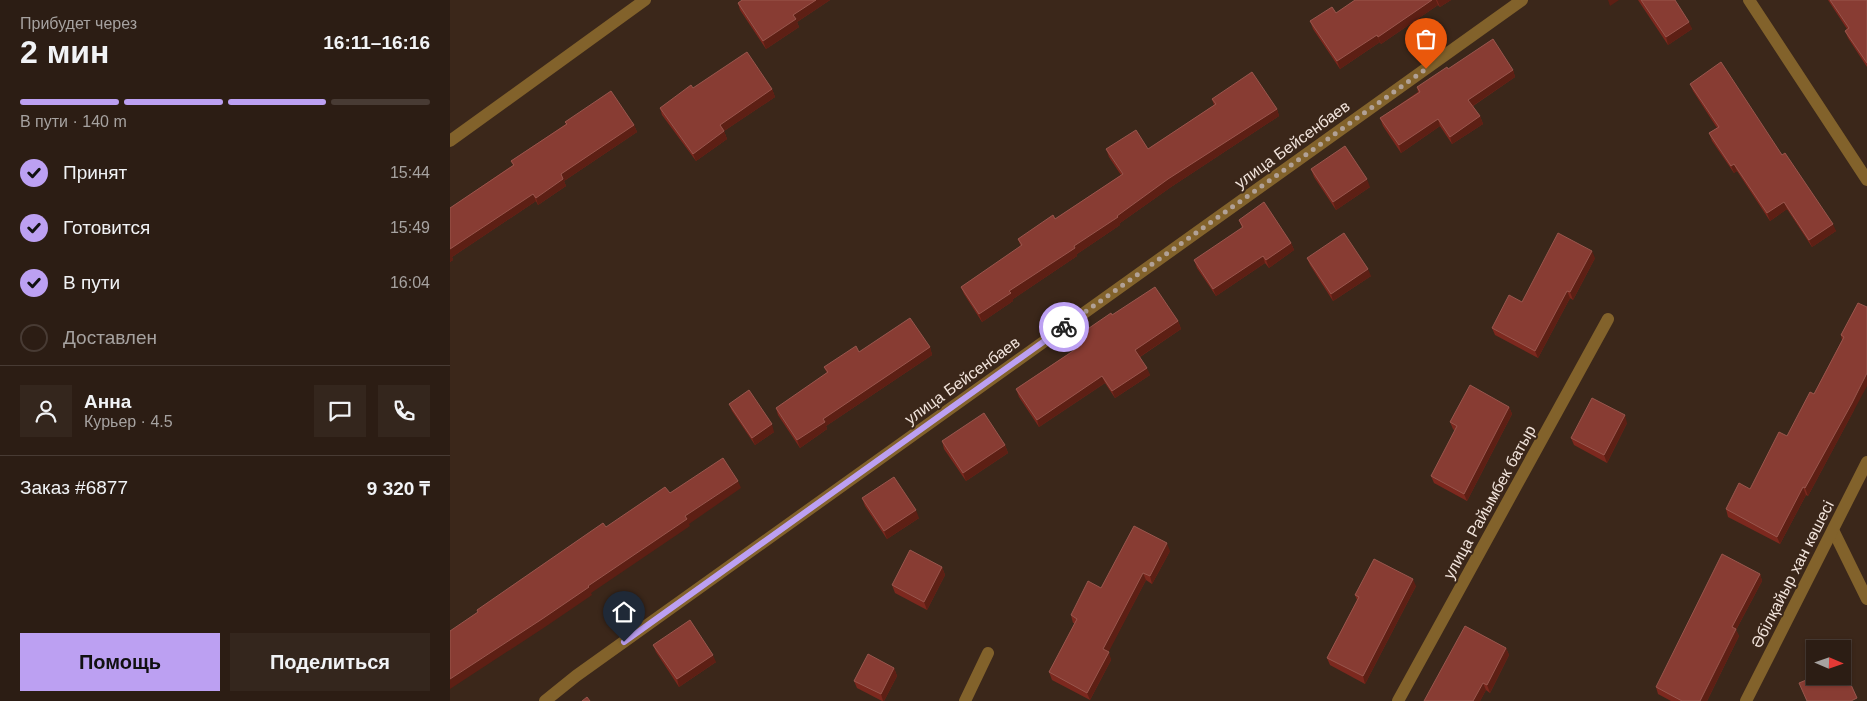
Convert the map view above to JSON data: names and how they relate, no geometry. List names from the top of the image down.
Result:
{
  "streets": {
    "street": ["улица Бейсенбаев", "улица Райымбек батыр", "Әбілқайыр хан көшесі"]
  },
  "north": "right",
  "page": {
    "heading": ["2 мин", "Прибудет через", "16:11–16:16"],
    "panel": [
      "Анна",
      "Курьер · 4.5",
      "Заказ #6877",
      "9 320 ₸"
    ],
    "bar": "В пути · 140 m",
    "list": [
      ["Принят", "15:44"],
      ["Готовится", "15:49"],
      ["В пути", "16:04"],
      "Доставлен"
    ],
    "buttons": ["Помощь", "Поделиться"]
  }
}
